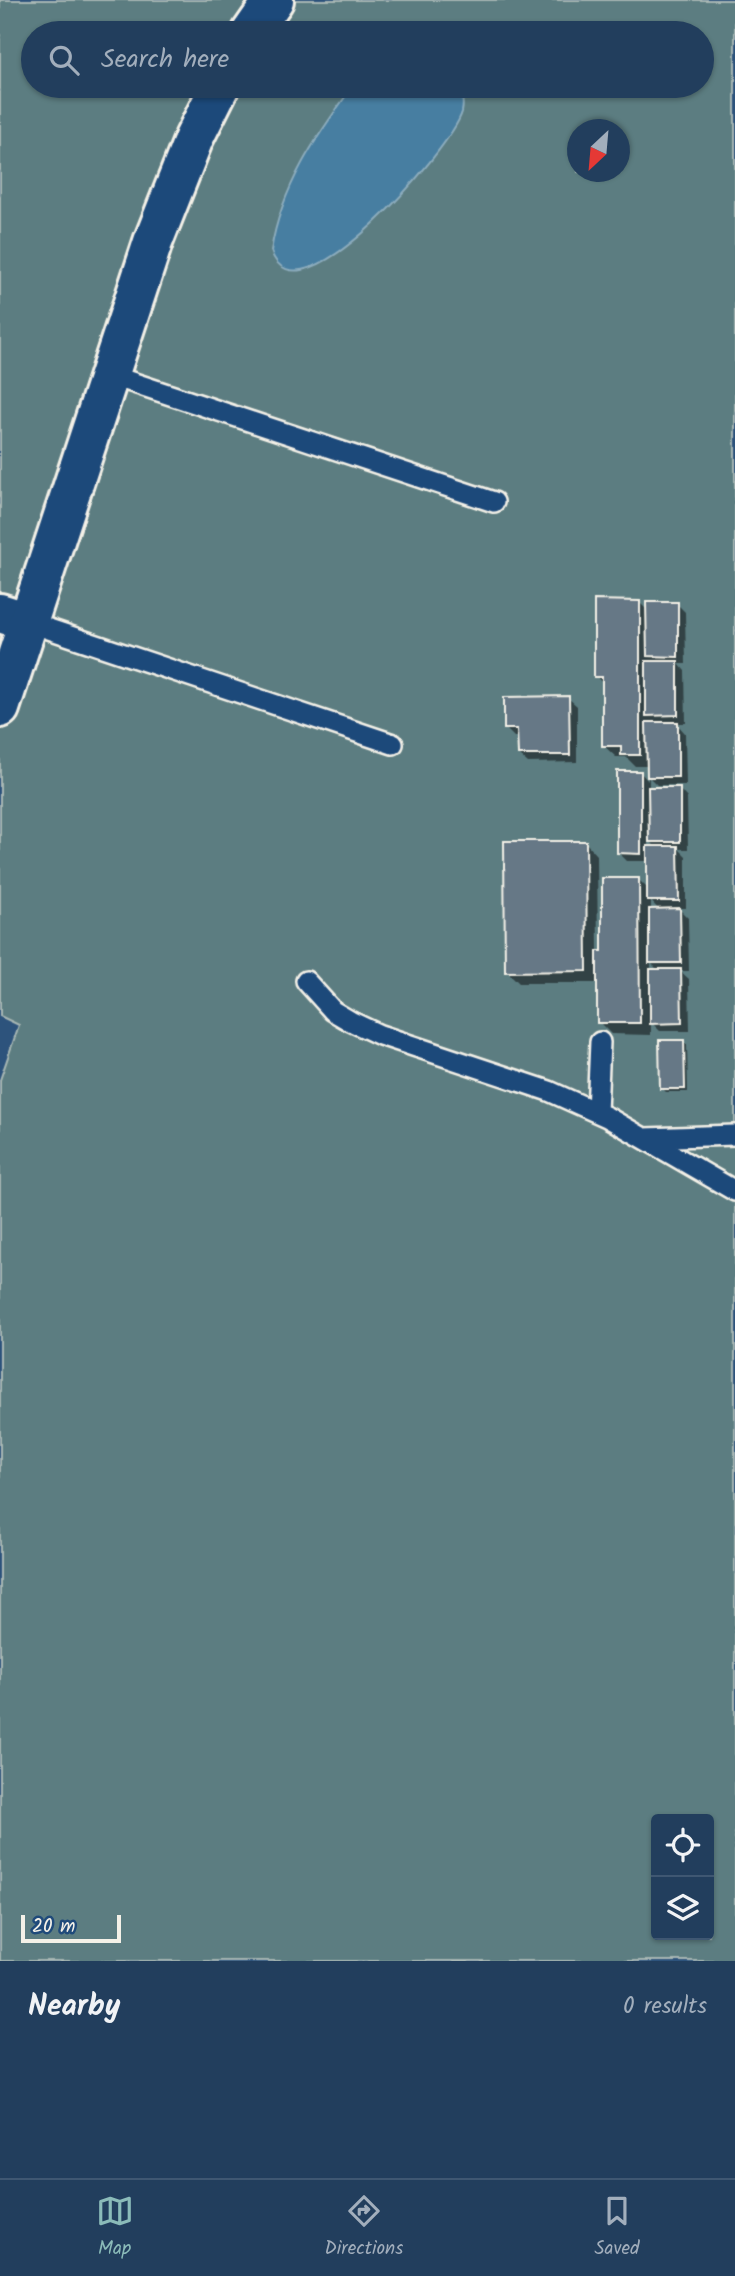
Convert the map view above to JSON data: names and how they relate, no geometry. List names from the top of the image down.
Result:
{
  "scale_bar": "20 m",
  "north": "bottom left",
  "page": {
    "search": "Search here",
    "scale": "20 m",
    "heading": ["Nearby", "0 results"],
    "nav": ["Map", "Directions", "Saved"]
  }
}
